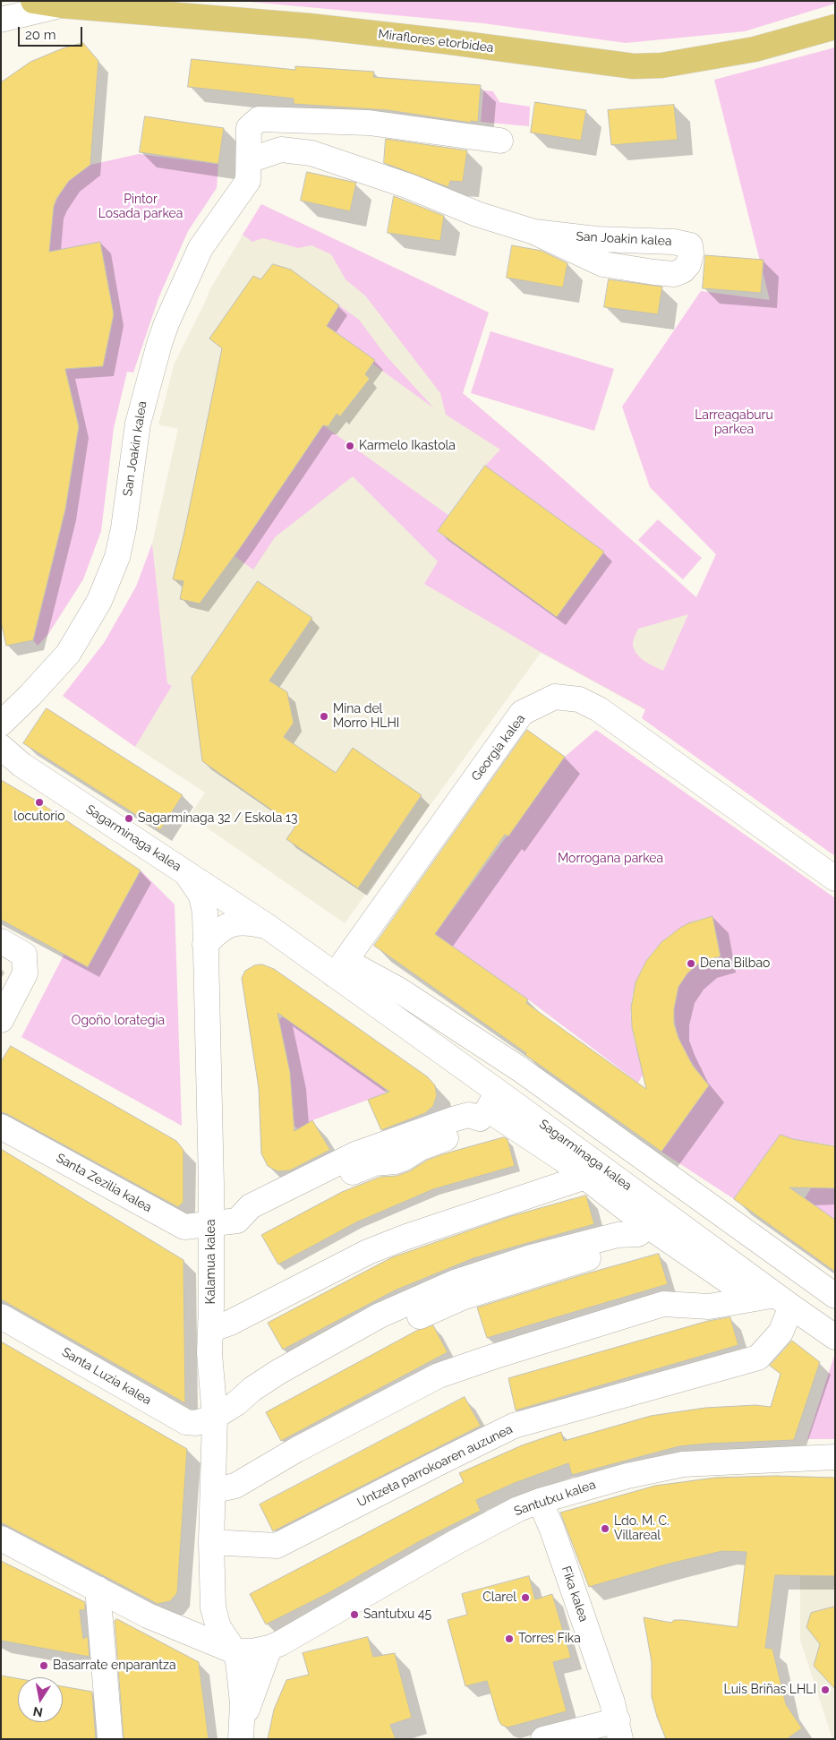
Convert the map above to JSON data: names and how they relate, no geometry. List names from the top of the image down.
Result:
{
  "streets": {
    "main road": ["Miraflores etorbidea"],
    "street": [
      "San Joakin kalea",
      "Georgia kalea",
      "Sagarminaga kalea",
      "Santa Zezilia kalea",
      "Kalamua kalea",
      "Santa Luzia kalea",
      "Untzeta parrokoaren auzunea",
      "Santutxu kalea",
      "Fika kalea"
    ]
  },
  "crossings": [
    ["Georgia kalea", "Sagarminaga kalea"],
    ["Sagarminaga kalea", "Kalamua kalea"],
    ["Sagarminaga kalea", "Untzeta parrokoaren auzunea"],
    ["Santa Zezilia kalea", "Kalamua kalea"],
    ["Kalamua kalea", "Santa Luzia kalea"],
    ["Kalamua kalea", "Untzeta parrokoaren auzunea"],
    ["Santutxu kalea", "Fika kalea"]
  ],
  "parks": [
    "Pintor Losada parkea",
    "Larreagaburu parkea",
    "Morrogana parkea",
    "Ogoño lorategia"
  ],
  "places": [
    "Karmelo Ikastola",
    "Mina del Morro HLHI",
    "locutorio",
    "Sagarmínaga 32 / Eskola 13",
    "Dena Bilbao",
    "Ldo. M. C. Villareal",
    "Clarel",
    "Santutxu 45",
    "Torres Fika",
    "Basarrate enparantza",
    "Luis Briñas LHLI"
  ],
  "scale_bar": "20 m",
  "north": "bottom"
}
